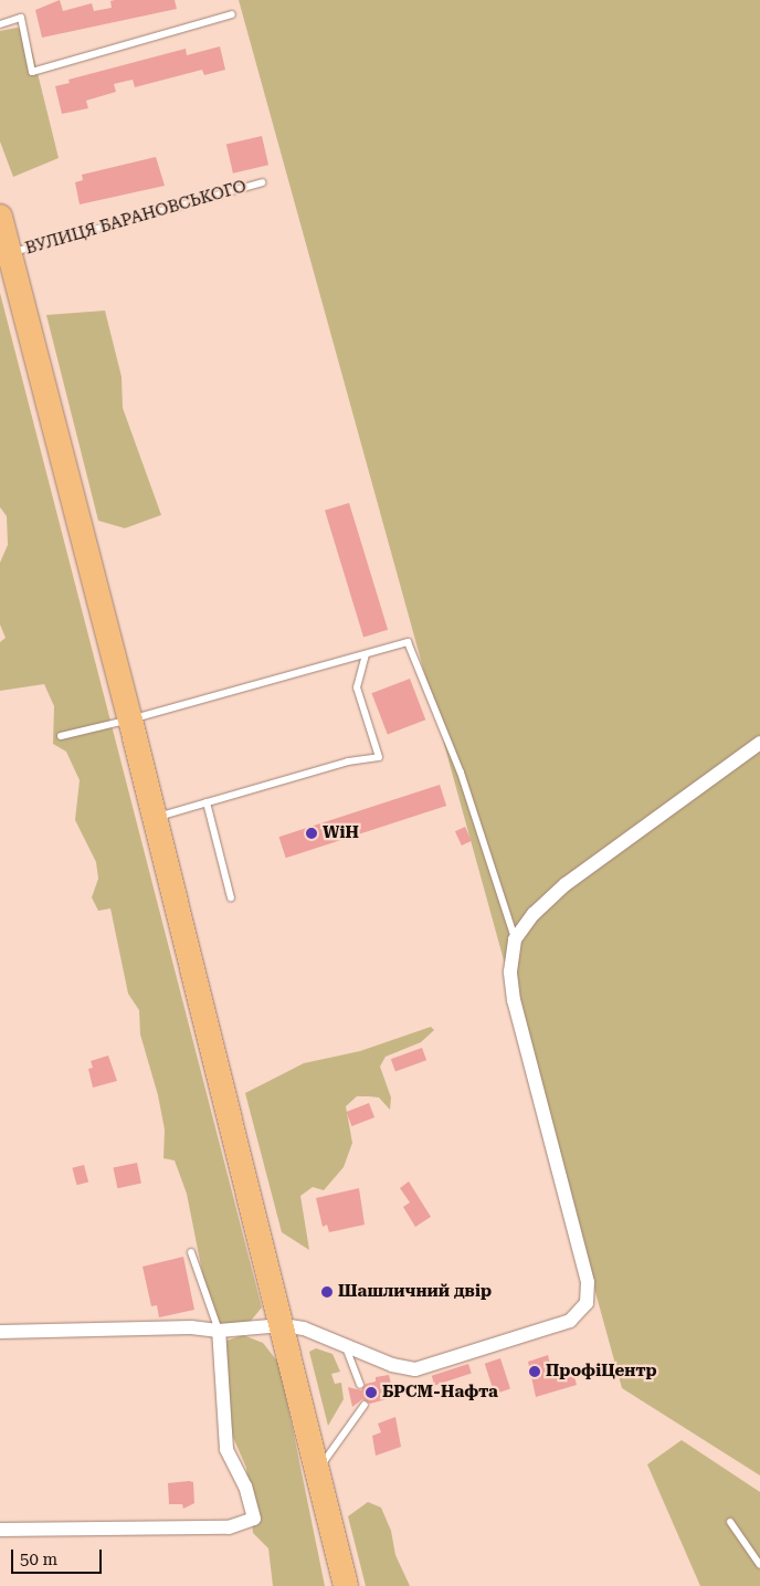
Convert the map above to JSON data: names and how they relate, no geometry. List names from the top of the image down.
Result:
{
  "streets": {
    "lane": ["ВУЛИЦЯ БАРАНОВСЬКОГО"]
  },
  "places": [
    "WiH",
    "Шашличний двір",
    "ПрофіЦентр",
    "БРСМ-Нафта"
  ],
  "scale_bar": "50 m"
}
